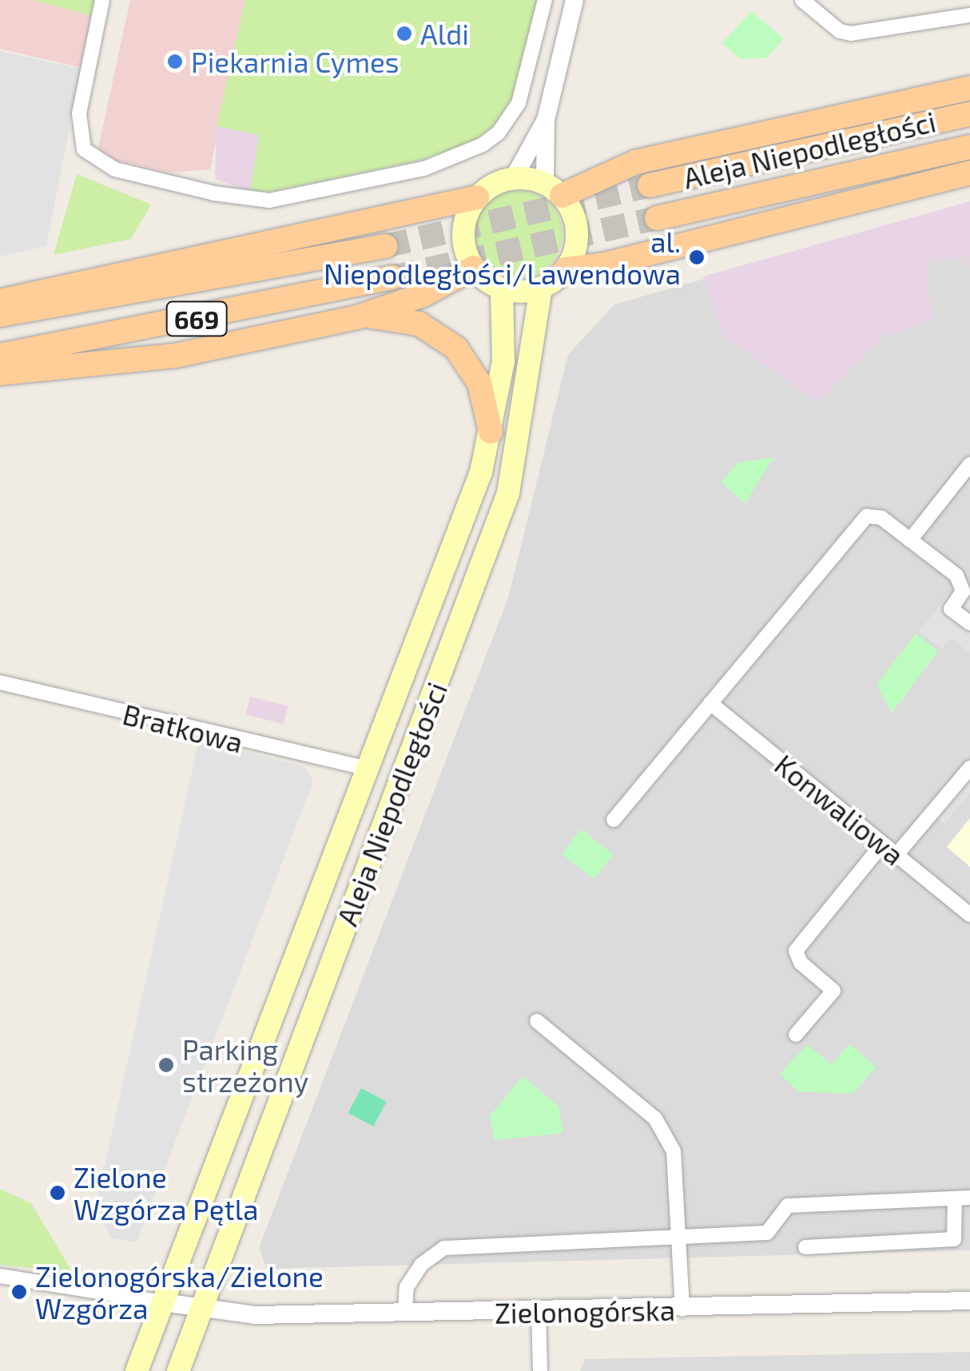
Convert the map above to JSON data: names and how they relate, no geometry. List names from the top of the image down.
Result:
{
  "streets": {
    "main road": ["Aleja Niepodległości", "669"],
    "street": ["Bratkowa", "Konwaliowa", "Zielonogórska"]
  },
  "crossings": [
    ["Aleja Niepodległości", "Bratkowa"],
    ["Aleja Niepodległości", "Zielonogórska"]
  ],
  "places": [
    "Aldi",
    "Piekarnia Cymes",
    "al. Niepodległości/Lawendowa",
    "Parking strzeżony",
    "Zielone Wzgórza Pętla",
    "Zielonogórska/Zielone Wzgórza"
  ]
}
